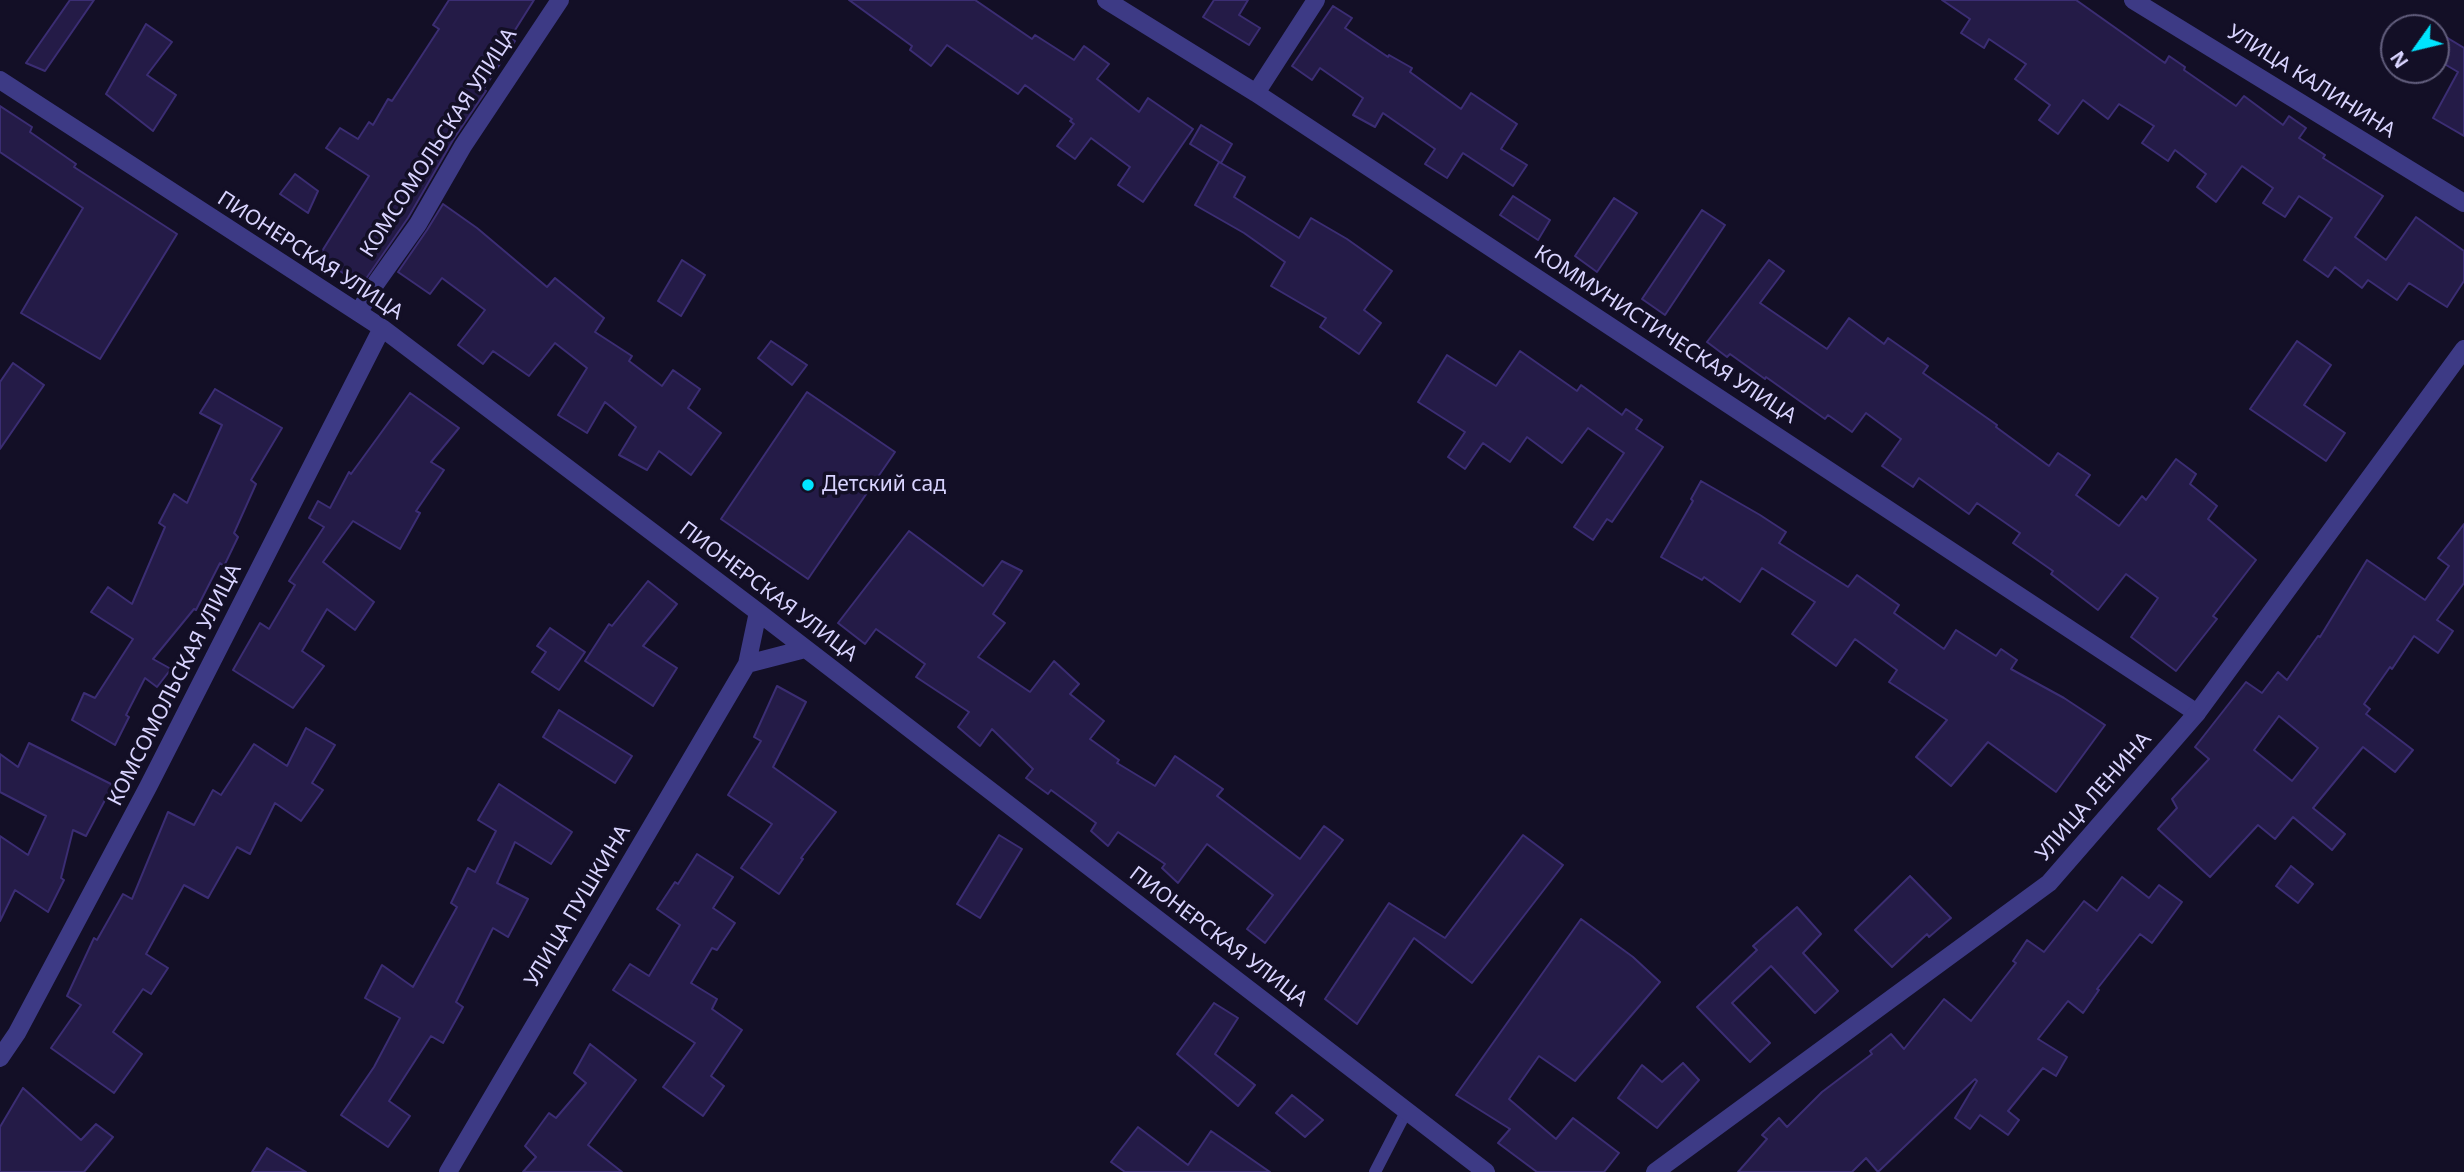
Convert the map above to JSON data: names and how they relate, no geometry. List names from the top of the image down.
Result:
{
  "streets": {
    "street": [
      "УЛИЦА КАЛИНИНА",
      "КОМСОМОЛЬСКАЯ УЛИЦА",
      "ПИОНЕРСКАЯ УЛИЦА",
      "КОММУНИСТИЧЕСКАЯ УЛИЦА",
      "УЛИЦА ЛЕНИНА",
      "УЛИЦА ПУШКИНА"
    ]
  },
  "crossings": [
    ["КОМСОМОЛЬСКАЯ УЛИЦА", "ПИОНЕРСКАЯ УЛИЦА"],
    ["ПИОНЕРСКАЯ УЛИЦА", "УЛИЦА ПУШКИНА"],
    ["КОММУНИСТИЧЕСКАЯ УЛИЦА", "УЛИЦА ЛЕНИНА"]
  ],
  "places": ["Детский сад"],
  "north": "bottom left"
}
